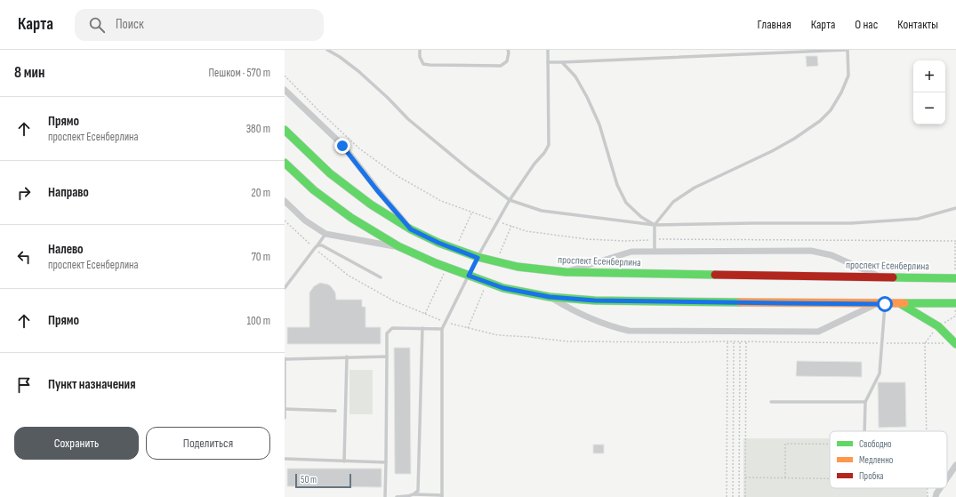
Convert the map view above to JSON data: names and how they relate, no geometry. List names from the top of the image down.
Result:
{
  "streets": {
    "street": ["проспект Есенберлина"]
  },
  "legend": ["Свободно", "Медленно", "Пробка"],
  "scale_bar": "50 m",
  "page": {
    "header": "Карта",
    "search": "Поиск",
    "nav": [
      "Главная",
      "Карта",
      "О нас",
      "Контакты"
    ],
    "heading": ["8 мин", "Пешком · 570 m"],
    "map_buttons": ["+", "−"],
    "list": [
      ["Прямо", "проспект Есенберлина", "380 m"],
      ["Направо", "20 m"],
      ["Налево", "проспект Есенберлина", "70 m"],
      ["Прямо", "100 m"],
      "Пункт назначения"
    ],
    "buttons": ["Сохранить", "Поделиться"],
    "scale": "50 m"
  }
}
